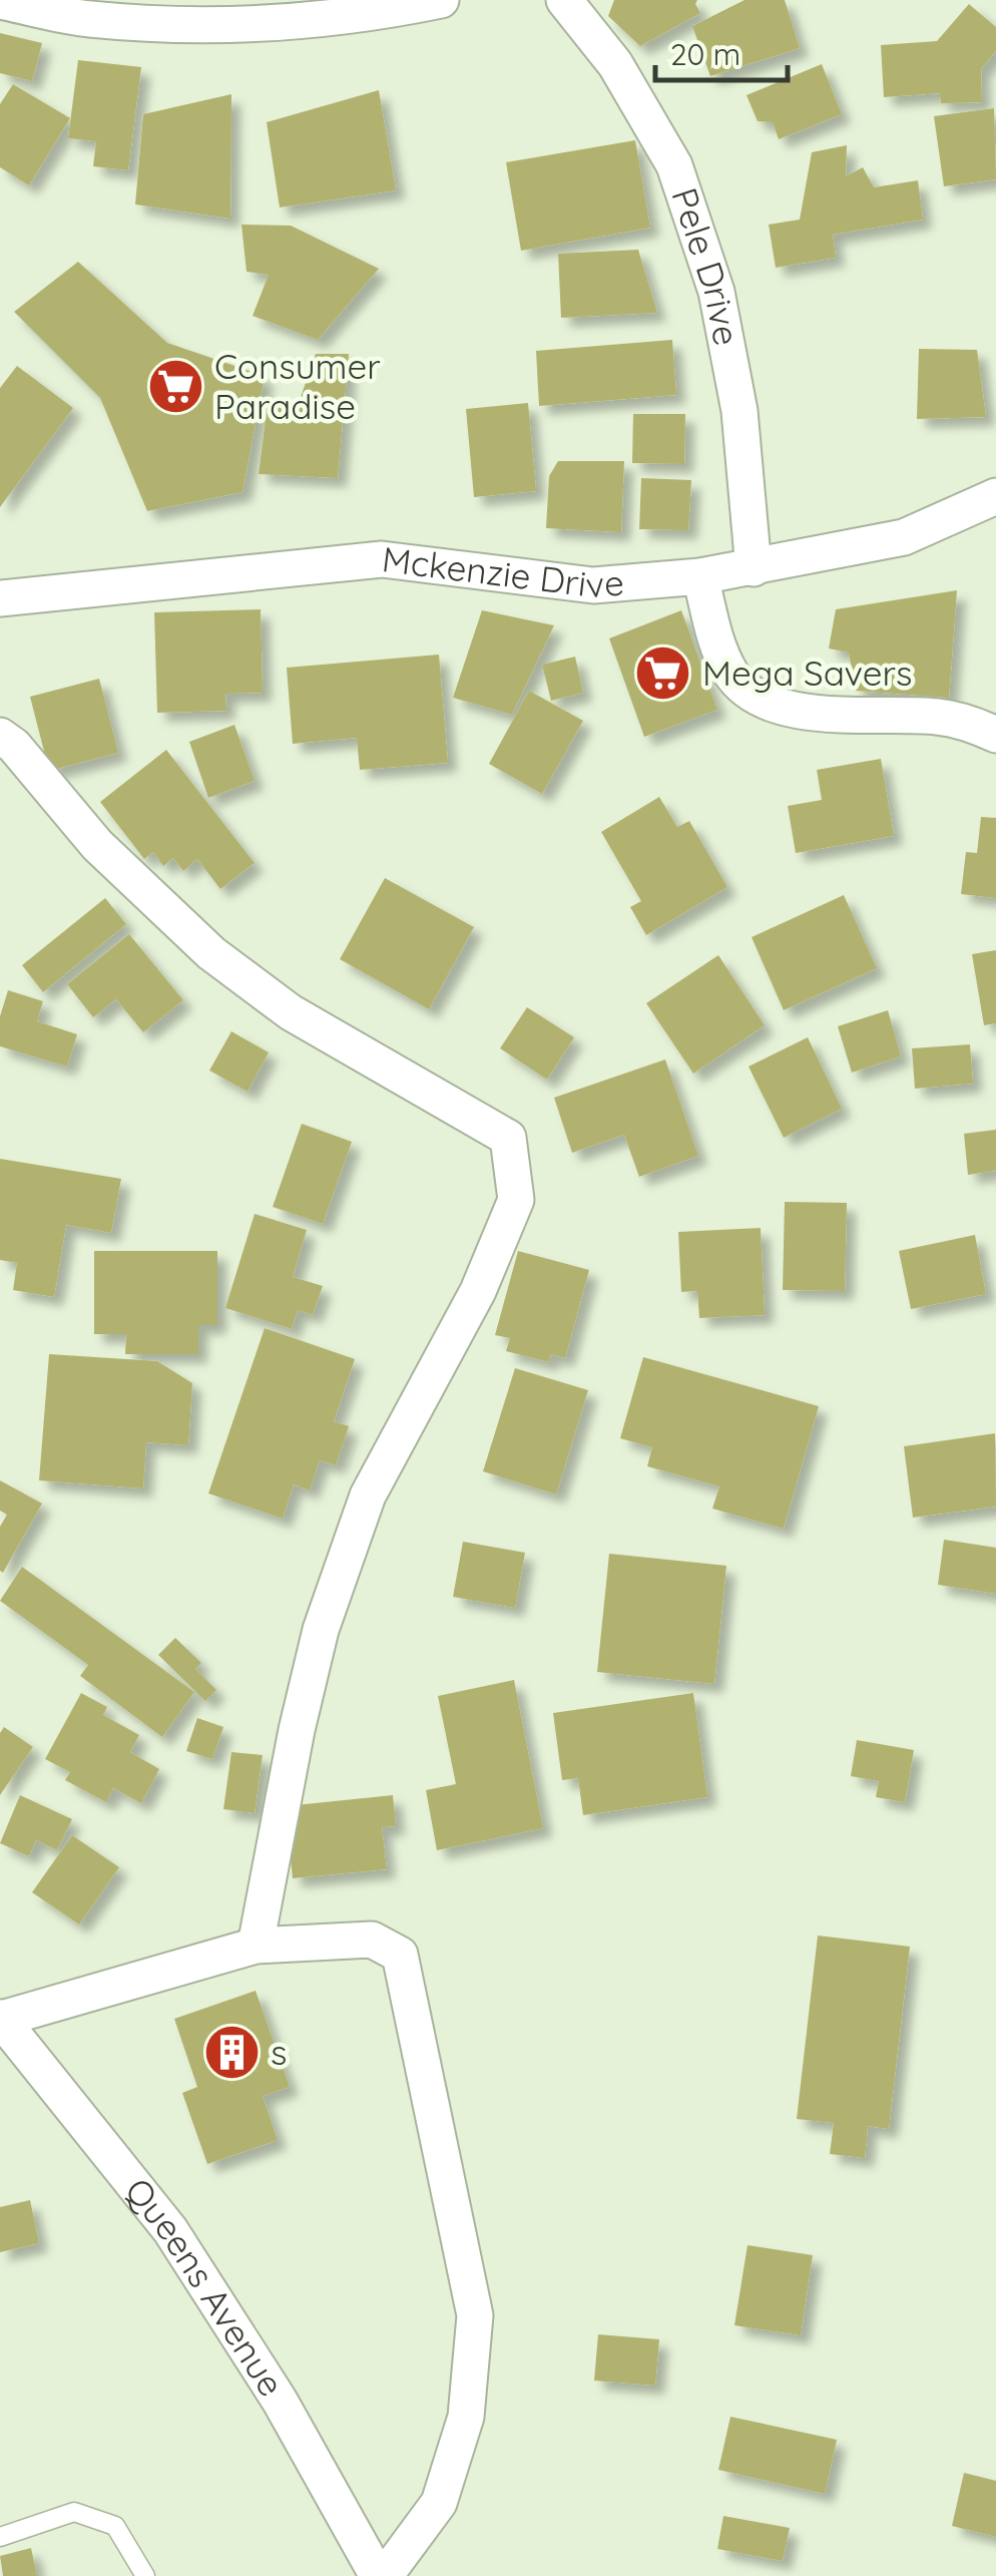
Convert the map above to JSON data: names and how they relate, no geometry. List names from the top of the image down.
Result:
{
  "streets": {
    "street": ["Pele Drive", "Mckenzie Drive", "Queens Avenue"]
  },
  "crossings": [
    ["Pele Drive", "Mckenzie Drive"]
  ],
  "places": {
    "supermarket": ["Consumer Paradise", "Mega Savers"],
    "building": ["s"]
  },
  "scale_bar": "20 m"
}
